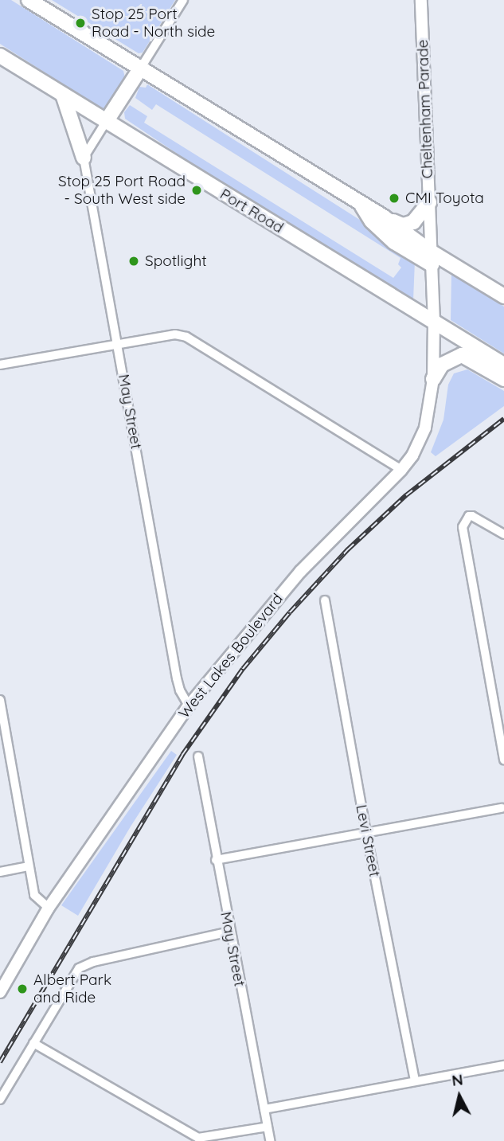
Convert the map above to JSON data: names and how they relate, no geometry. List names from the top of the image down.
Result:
{
  "streets": {
    "highway": ["Port Road"],
    "main road": ["Cheltenham Parade", "West Lakes Boulevard"],
    "street": ["May Street", "Levi Street"]
  },
  "crossings": [
    ["Cheltenham Parade", "Port Road"],
    ["Cheltenham Parade", "West Lakes Boulevard"],
    ["Port Road", "West Lakes Boulevard"],
    ["May Street", "West Lakes Boulevard"]
  ],
  "places": [
    "Stop 25 Port Road - North side",
    "Stop 25 Port Road - South West side",
    "CMI Toyota",
    "Spotlight",
    "Albert Park and Ride"
  ],
  "north": "top"
}
